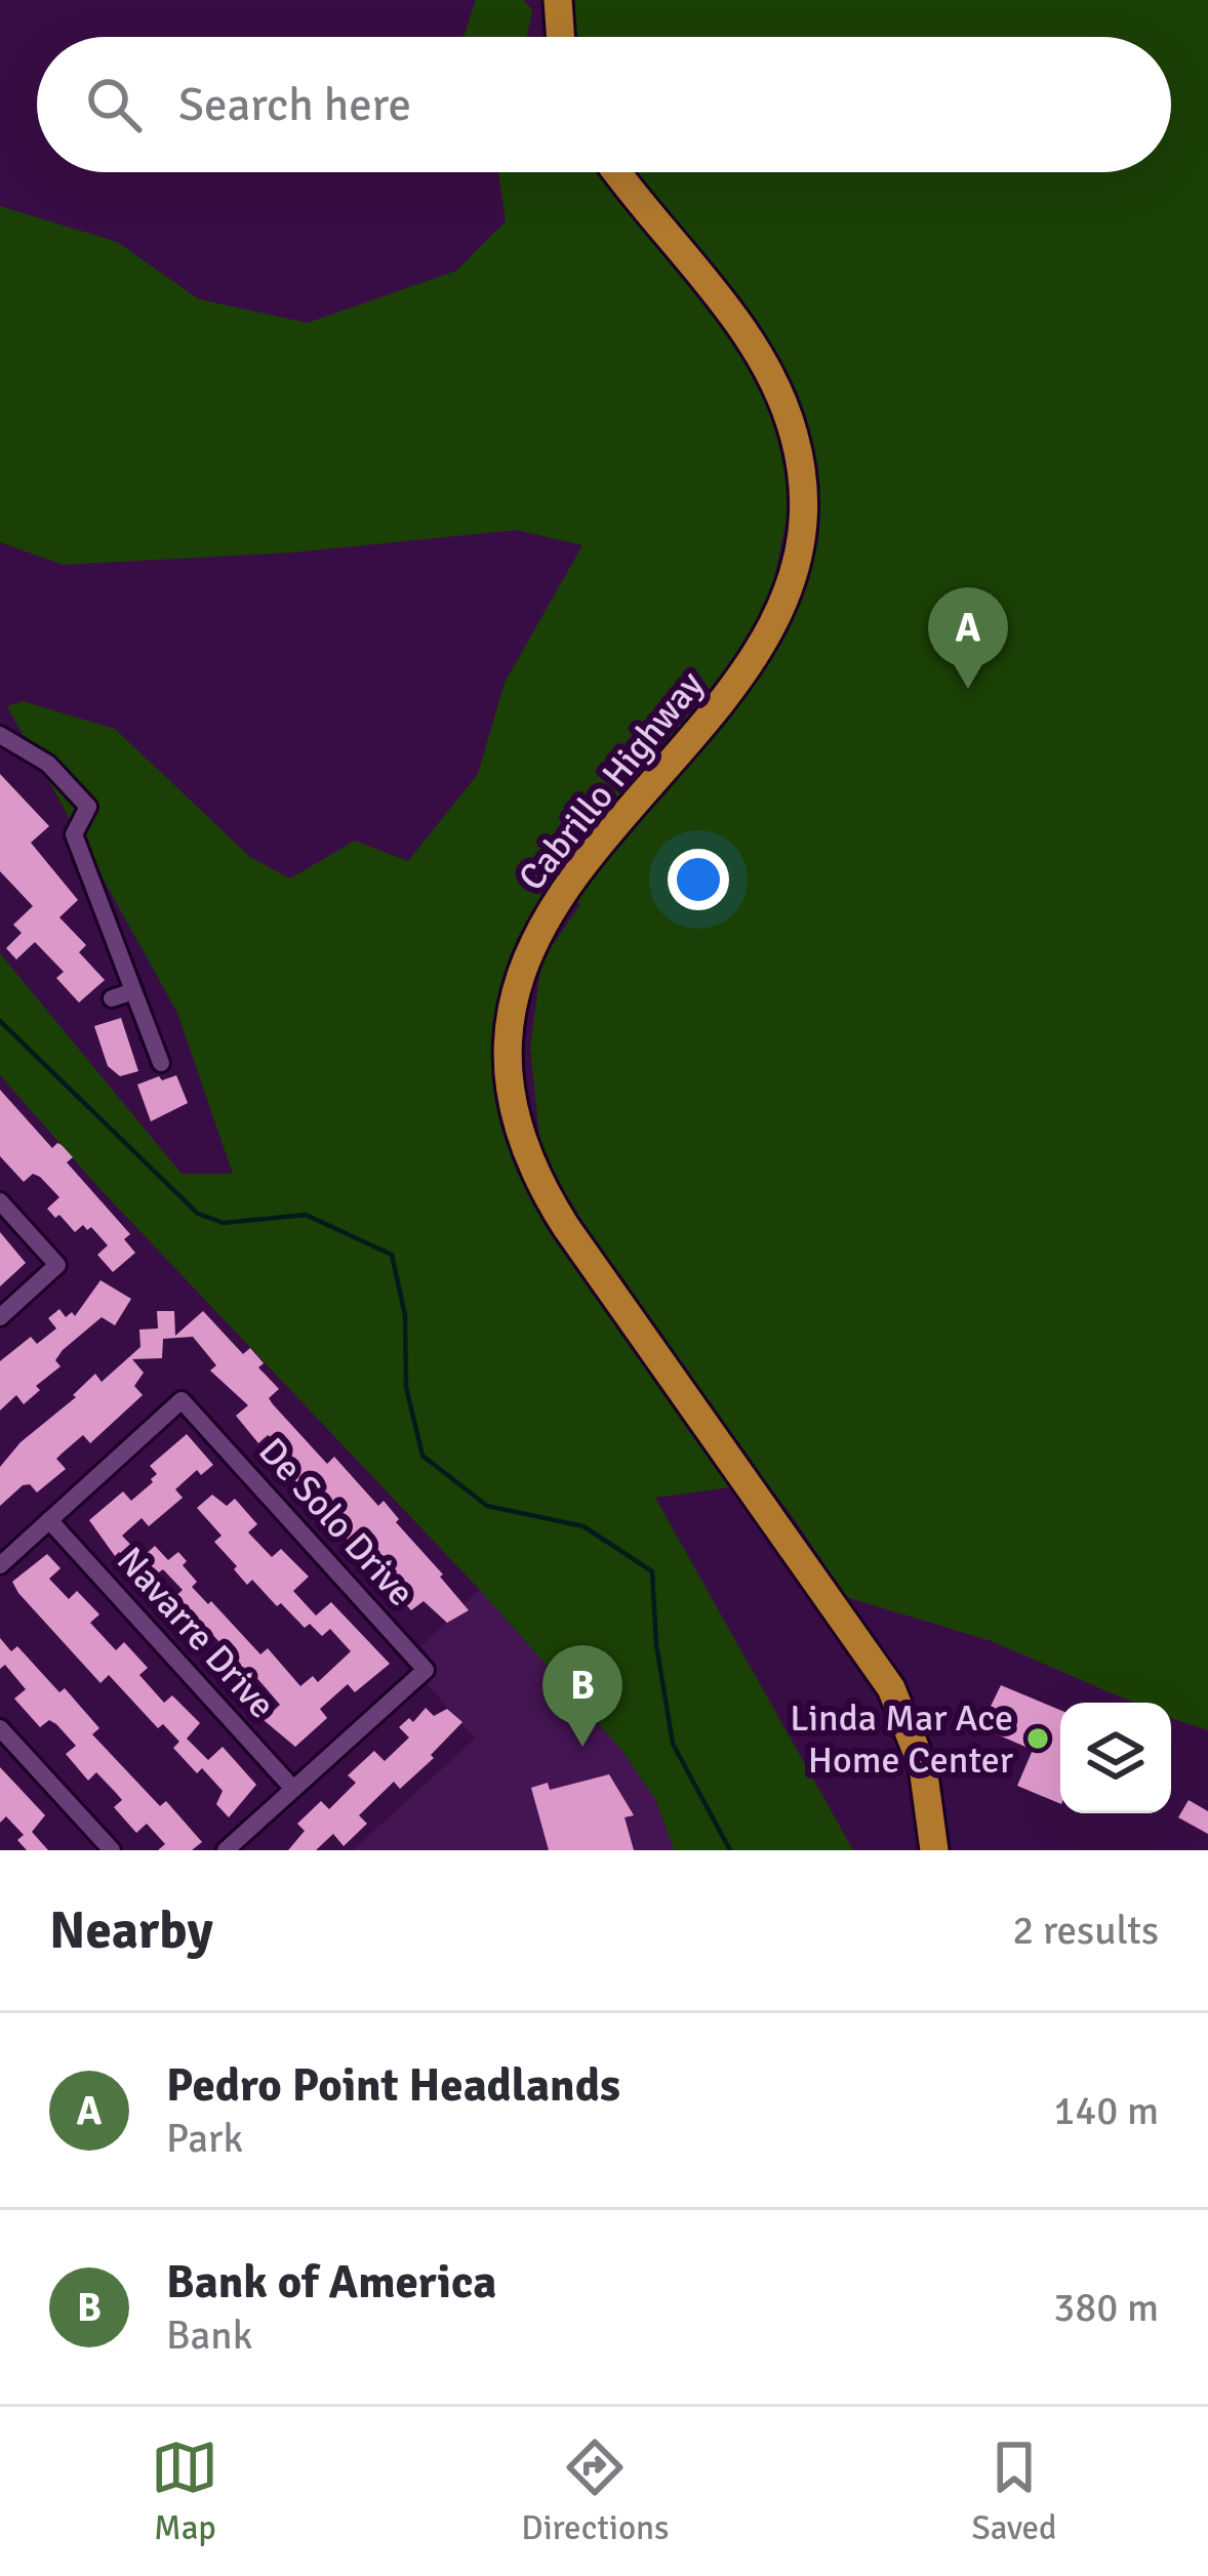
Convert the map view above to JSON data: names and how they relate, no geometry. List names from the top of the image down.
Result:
{
  "streets": {
    "highway": ["Cabrillo Highway"],
    "street": ["De Solo Drive", "Navarre Drive"]
  },
  "crossings": [
    ["De Solo Drive", "Navarre Drive"]
  ],
  "places": ["Linda Mar Ace Home Center"],
  "page": {
    "search": "Search here",
    "pins": ["A", "B"],
    "heading": ["Nearby", "2 results"],
    "list": [
      {
        "mark": "A",
        "name": "Pedro Point Headlands",
        "note": "Park",
        "value": "140 m"
      },
      {
        "mark": "B",
        "name": "Bank of America",
        "note": "Bank",
        "value": "380 m"
      }
    ],
    "nav": ["Map", "Directions", "Saved"]
  }
}
